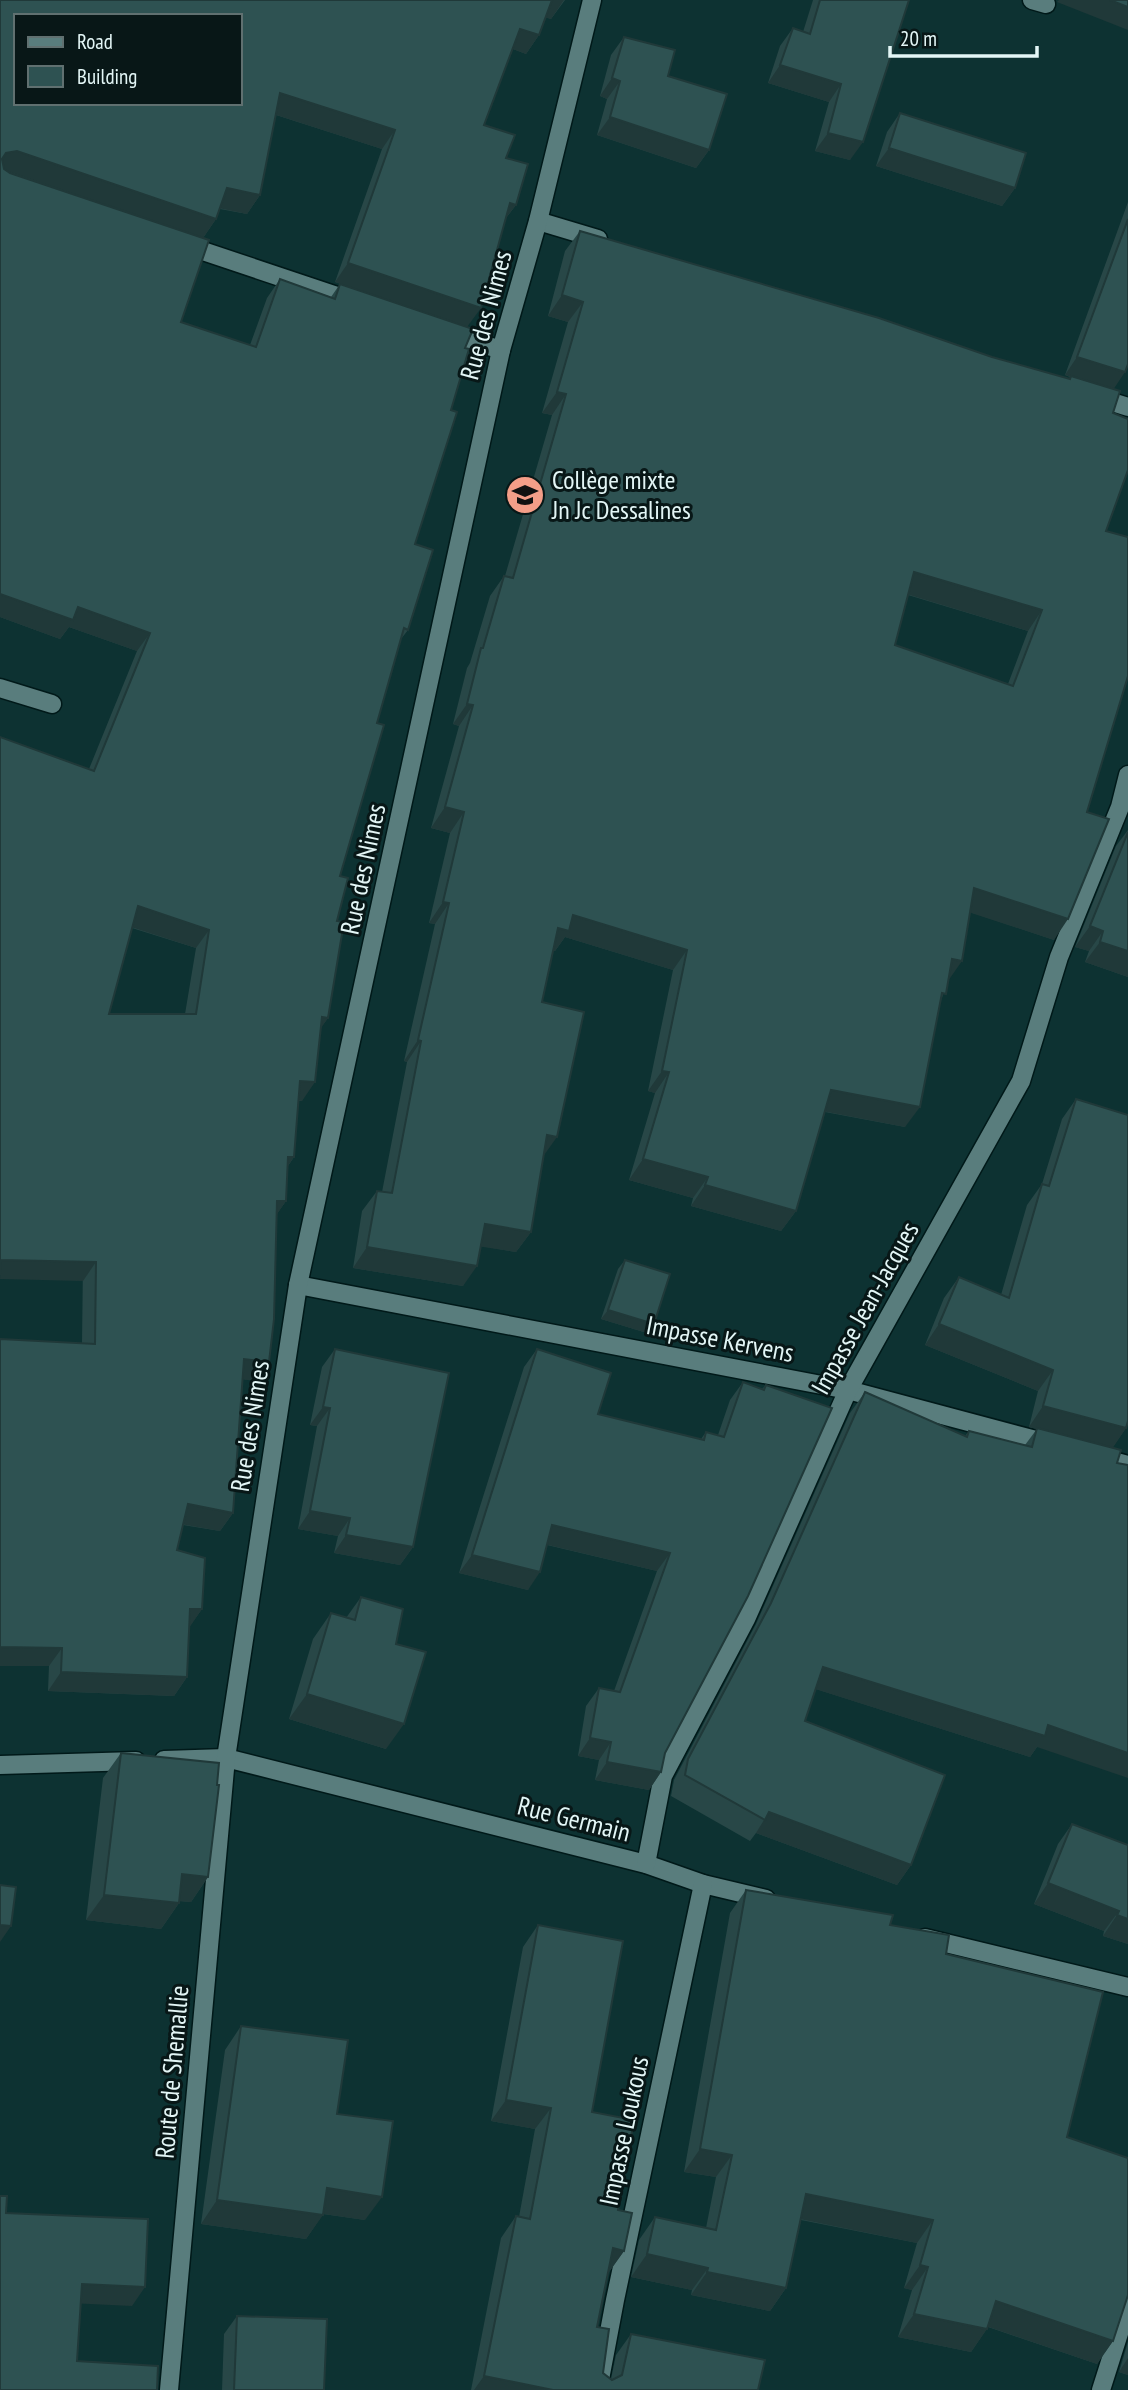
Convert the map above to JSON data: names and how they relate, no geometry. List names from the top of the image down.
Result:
{
  "streets": {
    "street": [
      "Rue des Nimes",
      "Impasse Jean-Jacques",
      "Impasse Kervens",
      "Rue Germain",
      "Route de Shemallie",
      "Impasse Loukous"
    ]
  },
  "crossings": [
    ["Rue des Nimes", "Impasse Kervens"],
    ["Rue des Nimes", "Rue Germain"],
    ["Rue des Nimes", "Route de Shemallie"],
    ["Impasse Jean-Jacques", "Impasse Kervens"],
    ["Impasse Jean-Jacques", "Rue Germain"],
    ["Rue Germain", "Route de Shemallie"],
    ["Rue Germain", "Impasse Loukous"]
  ],
  "places": {
    "school or university": ["Collège mixte Jn Jc Dessalines"]
  },
  "legend": ["Road", "Building"],
  "scale_bar": "20 m"
}
